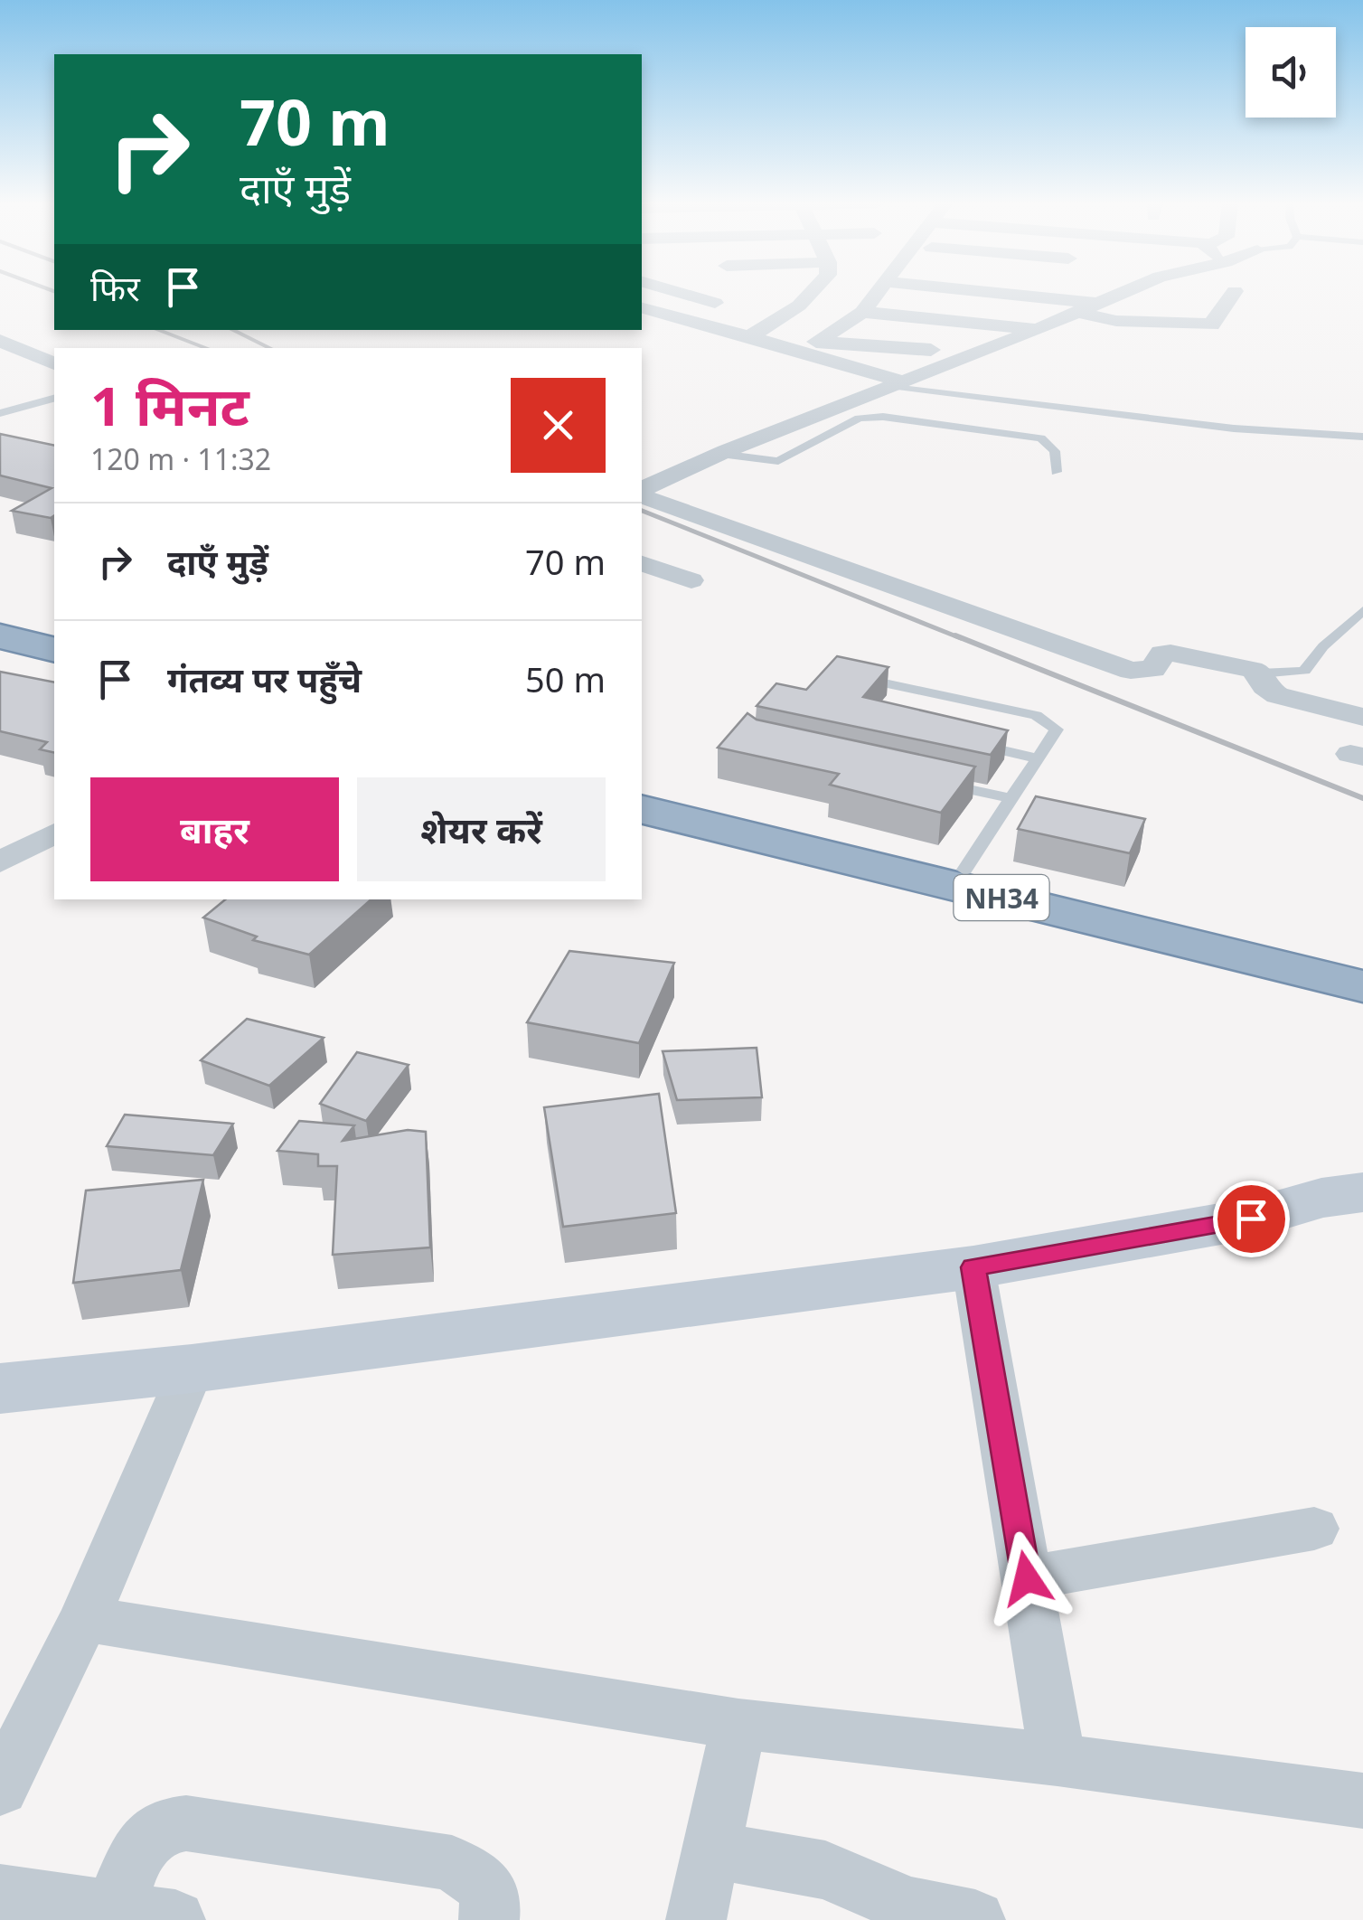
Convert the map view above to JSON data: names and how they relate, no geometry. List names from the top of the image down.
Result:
{
  "streets": {
    "highway": ["NH34"]
  },
  "page": {
    "turn": ["70 m", "दाएँ मुड़ें"],
    "then": "फिर",
    "heading": ["1 मिनट", "120 m · 11:32"],
    "list": [
      {
        "name": "दाएँ मुड़ें",
        "value": "70 m"
      },
      {
        "name": "गंतव्य पर पहुँचे",
        "value": "50 m"
      }
    ],
    "buttons": ["बाहर", "शेयर करें"]
  }
}
